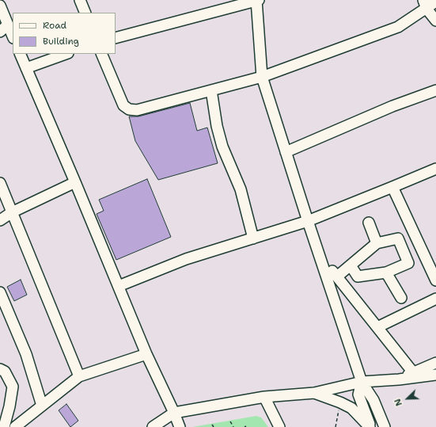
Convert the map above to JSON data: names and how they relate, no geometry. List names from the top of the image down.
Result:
{
  "legend": ["Road", "Building"],
  "north": "bottom left"
}
